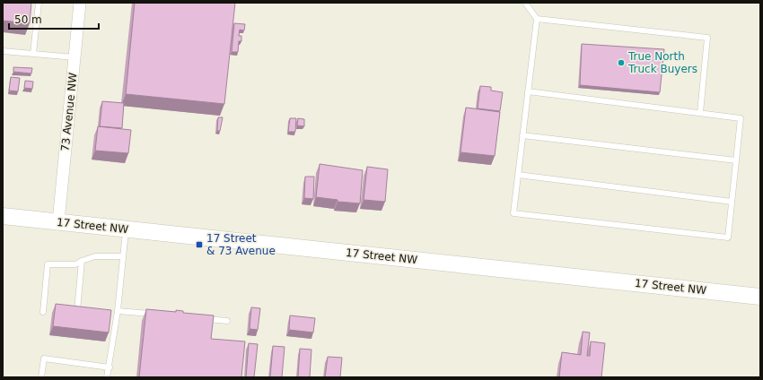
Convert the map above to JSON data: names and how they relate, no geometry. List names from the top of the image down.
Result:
{
  "streets": {
    "main road": ["17 Street NW"],
    "street": ["73 Avenue NW"]
  },
  "crossings": [
    ["73 Avenue NW", "17 Street NW"]
  ],
  "places": {
    "other": ["True North Truck Buyers"],
    "transit": ["17 Street & 73 Avenue"]
  },
  "scale_bar": "50 m"
}
